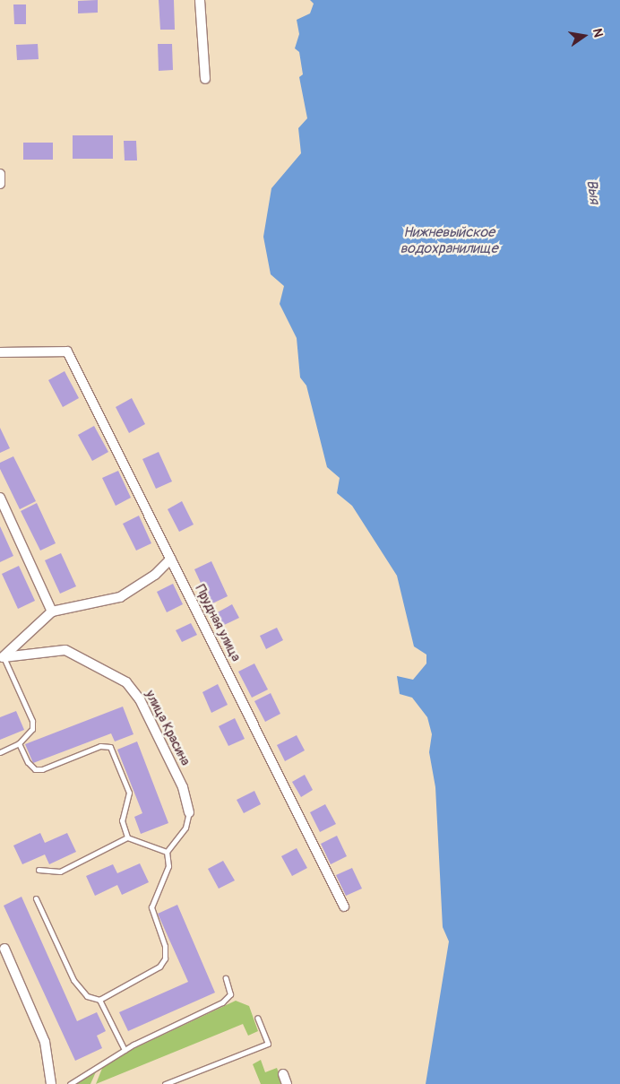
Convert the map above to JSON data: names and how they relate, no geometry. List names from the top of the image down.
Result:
{
  "streets": {
    "street": ["Прудная улица", "улица Красина"]
  },
  "water": ["Выя", "Нижневыйское водохранилище"],
  "north": "right"
}
